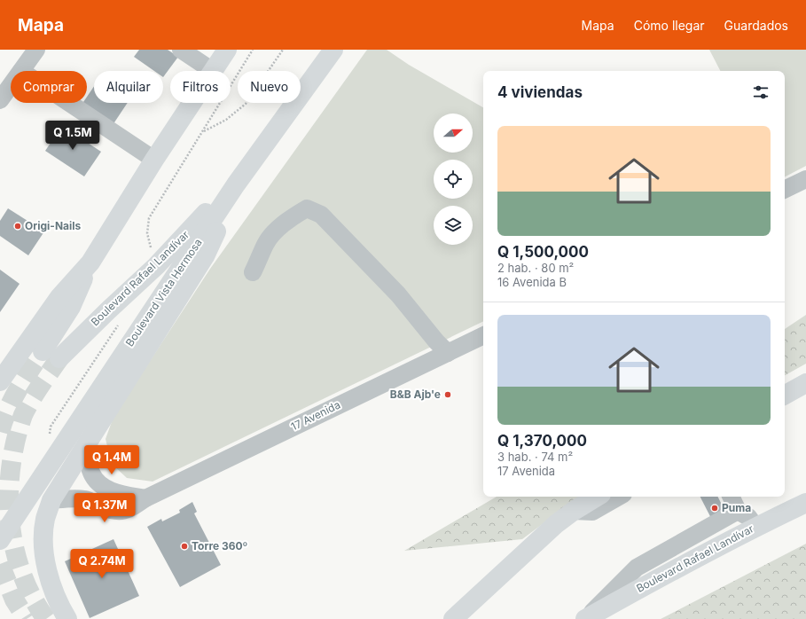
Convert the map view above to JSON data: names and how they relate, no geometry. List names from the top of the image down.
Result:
{
  "streets": {
    "main road": ["Boulevard Rafael Landívar", "Boulevard Vista Hermosa"],
    "street": ["17 Avenida"]
  },
  "crossings": [
    ["Boulevard Rafael Landívar", "Boulevard Vista Hermosa"]
  ],
  "places": [
    "Origi-Nails",
    "B&B Ajb'e",
    "Puma",
    "Torre 360º"
  ],
  "north": "right",
  "page": {
    "header": "Mapa",
    "nav": ["Mapa", "Cómo llegar", "Guardados"],
    "chip": [
      "Comprar",
      "Alquilar",
      "Filtros",
      "Nuevo"
    ],
    "heading": "4 viviendas",
    "list": [
      {
        "name": "Q 1,500,000",
        "note": "2 hab. · 80 m² · 16 Avenida B"
      },
      {
        "name": "Q 1,370,000",
        "note": "3 hab. · 74 m² · 17 Avenida"
      }
    ],
    "price": [
      "Q 1.5M",
      "Q 1.4M",
      "Q 1.37M",
      "Q 2.74M"
    ]
  }
}
